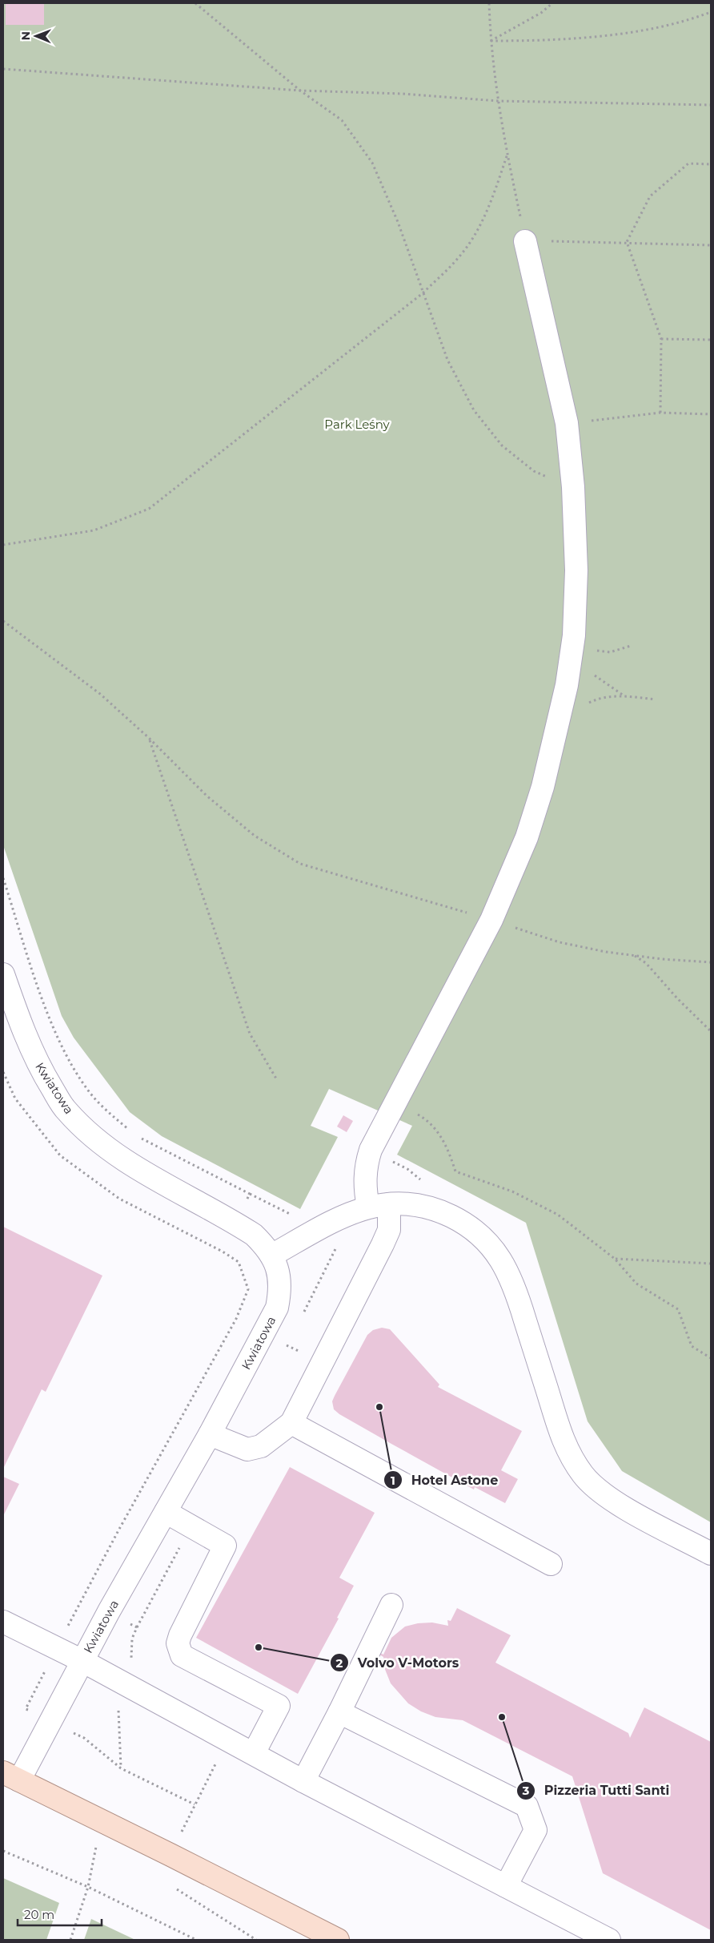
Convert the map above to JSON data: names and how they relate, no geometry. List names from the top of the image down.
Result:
{
  "streets": {
    "street": ["Kwiatowa"]
  },
  "parks": ["Park Leśny"],
  "places": ["Hotel Astone", "Volvo V-Motors", "Pizzeria Tutti Santi"],
  "scale_bar": "20 m",
  "north": "left"
}
